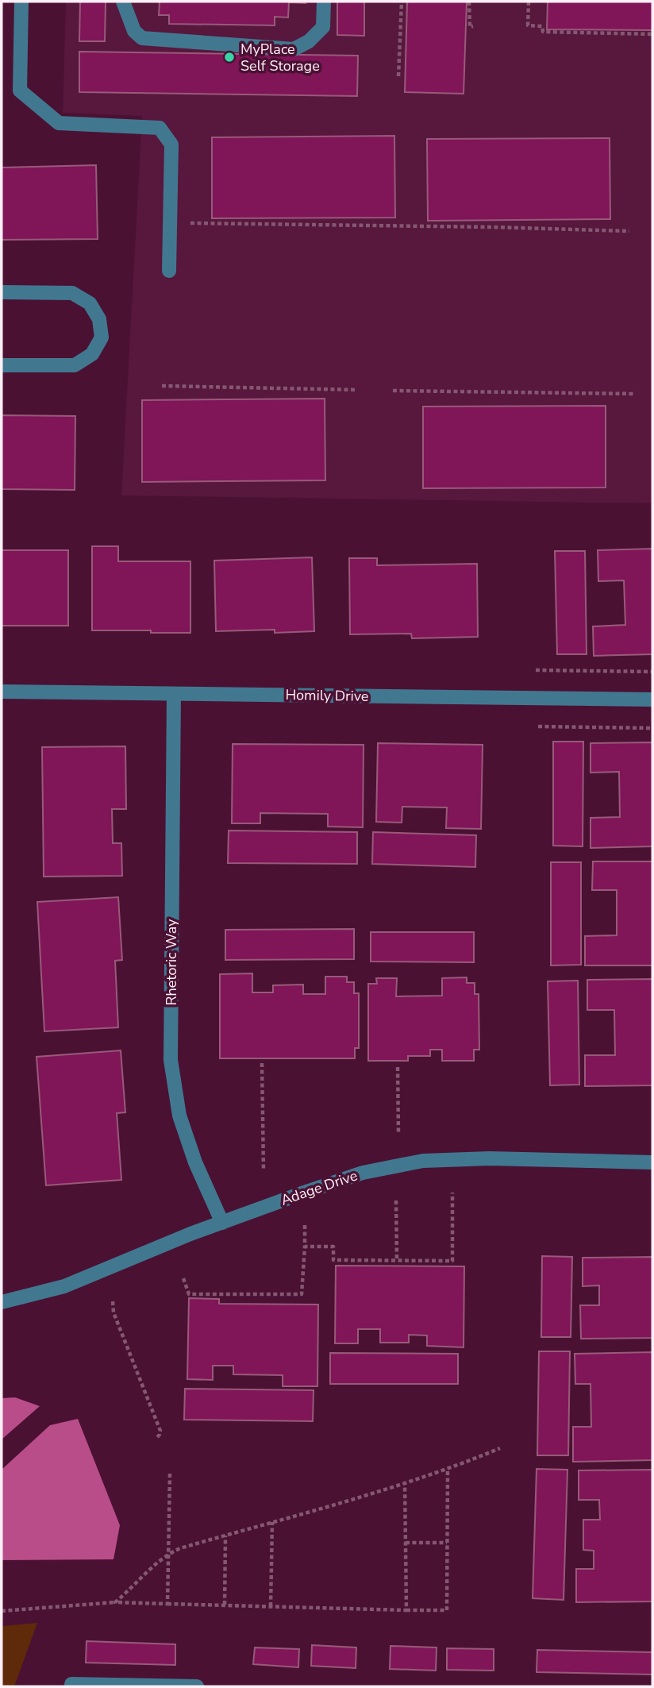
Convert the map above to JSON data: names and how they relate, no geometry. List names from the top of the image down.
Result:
{
  "streets": {
    "street": ["Homily Drive", "Rhetoric Way", "Adage Drive"]
  },
  "crossings": [
    ["Homily Drive", "Rhetoric Way"],
    ["Rhetoric Way", "Adage Drive"]
  ],
  "places": ["MyPlace Self Storage"]
}
